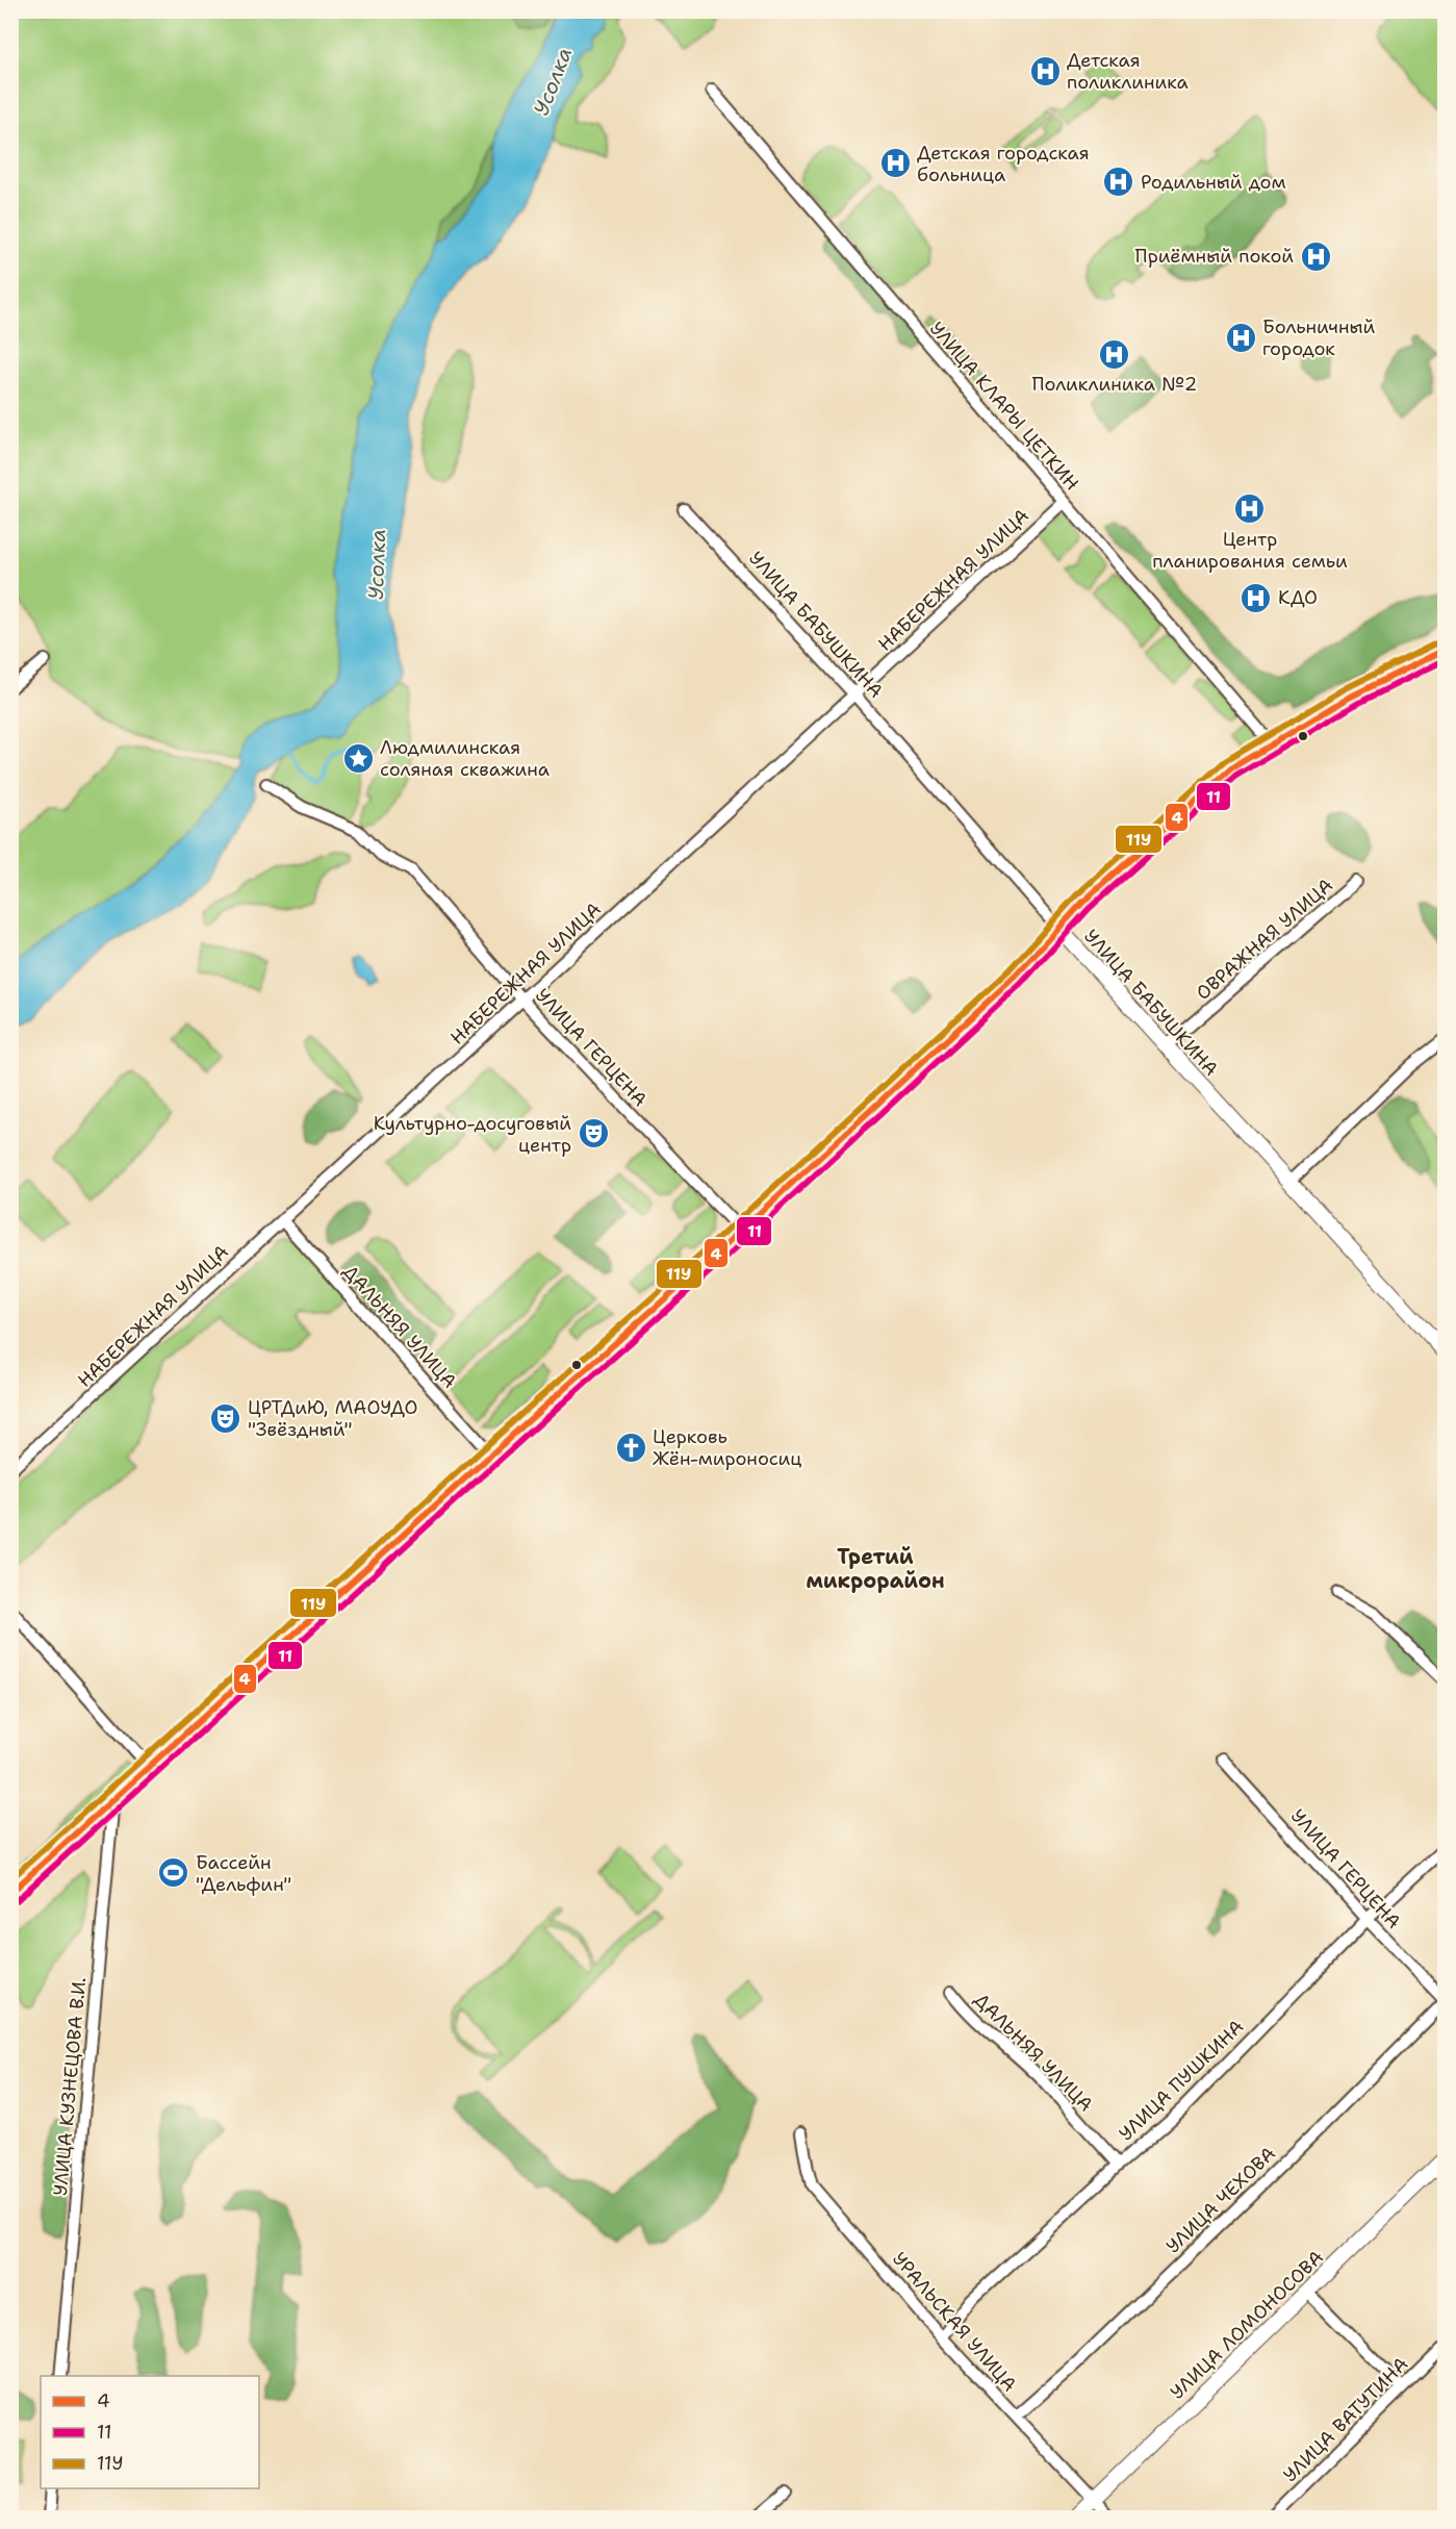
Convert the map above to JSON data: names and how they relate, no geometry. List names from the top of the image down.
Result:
{
  "streets": {
    "street": [
      "УЛИЦА КЛАРЫ ЦЕТКИН",
      "НАБЕРЕЖНАЯ УЛИЦА",
      "УЛИЦА БАБУШКИНА",
      "ОВРАЖНАЯ УЛИЦА",
      "УЛИЦА ГЕРЦЕНА",
      "ДАЛЬНЯЯ УЛИЦА",
      "УЛИЦА ПУШКИНА",
      "УЛИЦА КУЗНЕЦОВА В.И.",
      "УЛИЦА ЧЕХОВА",
      "УРАЛЬСКАЯ УЛИЦА",
      "УЛИЦА ЛОМОНОСОВА",
      "УЛИЦА ВАТУТИНА"
    ]
  },
  "crossings": [
    ["УЛИЦА КЛАРЫ ЦЕТКИН", "НАБЕРЕЖНАЯ УЛИЦА"],
    ["НАБЕРЕЖНАЯ УЛИЦА", "УЛИЦА БАБУШКИНА"],
    ["НАБЕРЕЖНАЯ УЛИЦА", "УЛИЦА ГЕРЦЕНА"],
    ["НАБЕРЕЖНАЯ УЛИЦА", "ДАЛЬНЯЯ УЛИЦА"],
    ["УЛИЦА БАБУШКИНА", "ОВРАЖНАЯ УЛИЦА"],
    ["УЛИЦА ГЕРЦЕНА", "УЛИЦА ПУШКИНА"],
    ["УЛИЦА ГЕРЦЕНА", "УЛИЦА ЧЕХОВА"],
    ["ДАЛЬНЯЯ УЛИЦА", "УЛИЦА ПУШКИНА"],
    ["УЛИЦА ПУШКИНА", "УРАЛЬСКАЯ УЛИЦА"],
    ["УЛИЦА ЧЕХОВА", "УРАЛЬСКАЯ УЛИЦА"],
    ["УРАЛЬСКАЯ УЛИЦА", "УЛИЦА ЛОМОНОСОВА"]
  ],
  "districts": ["Третий микрорайон"],
  "water": ["Усолка"],
  "places": {
    "hospital": [
      "Детская поликлиника",
      "Детская городская больница",
      "Родильный дом",
      "Приёмный покой",
      "Больничный городок",
      "Поликлиника №2",
      "Центр планирования семьи",
      "КДО"
    ],
    "place": ["Людмилинская соляная скважина"],
    "theatre": ["Культурно-досуговый центр", "ЦРТДиЮ, МАОУДО \"Звёздный\""],
    "church": ["Церковь Жён-мироносиц"],
    "sports": ["Бассейн \"Дельфин\""]
  },
  "lines": ["transit line 11У", "transit line 4", "transit line 11"],
  "legend": ["4", "11", "11У"]
}
